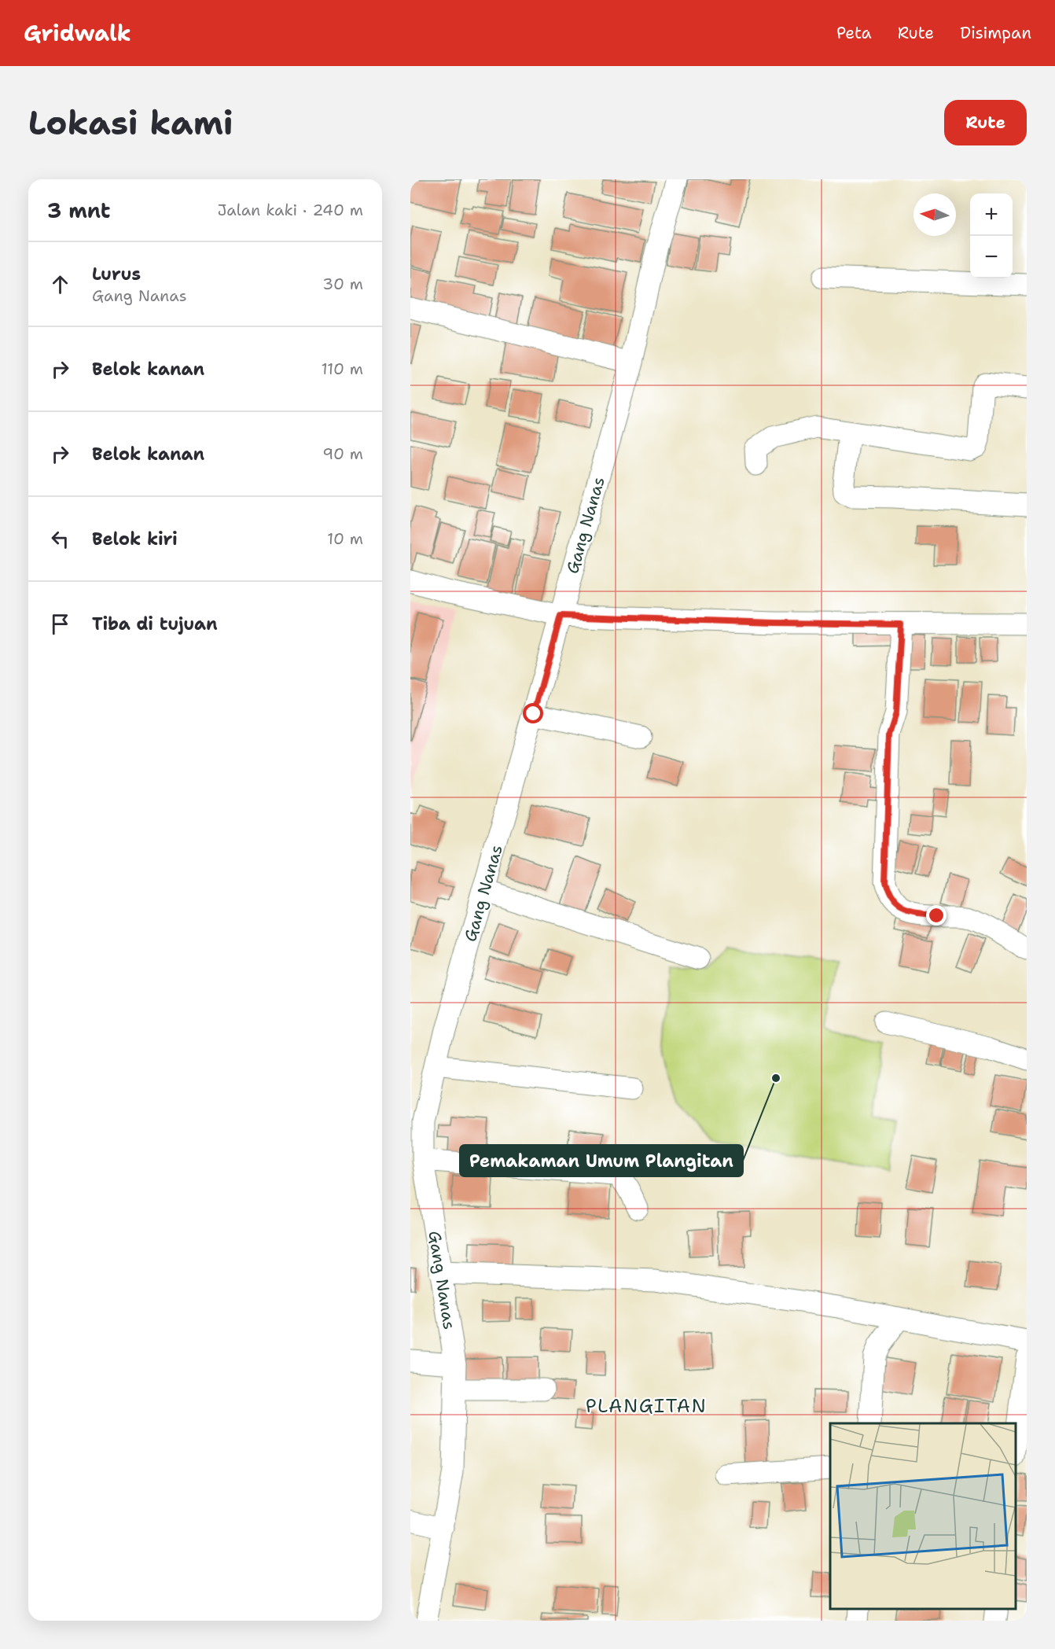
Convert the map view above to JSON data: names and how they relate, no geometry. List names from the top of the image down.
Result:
{
  "streets": {
    "street": ["Gang Nanas"]
  },
  "districts": ["PLANGITAN"],
  "places": ["Pemakaman Umum Plangitan"],
  "north": "left",
  "page": {
    "header": "Gridwalk",
    "nav": ["Peta", "Rute", "Disimpan"],
    "buttons": "Rute",
    "title": "Lokasi kami",
    "heading": ["3 mnt", "Jalan kaki · 240 m"],
    "map_buttons": ["+", "−"],
    "list": [
      ["Lurus", "Gang Nanas", "30 m"],
      ["Belok kanan", "110 m"],
      ["Belok kanan", "90 m"],
      ["Belok kiri", "10 m"],
      "Tiba di tujuan"
    ]
  }
}
